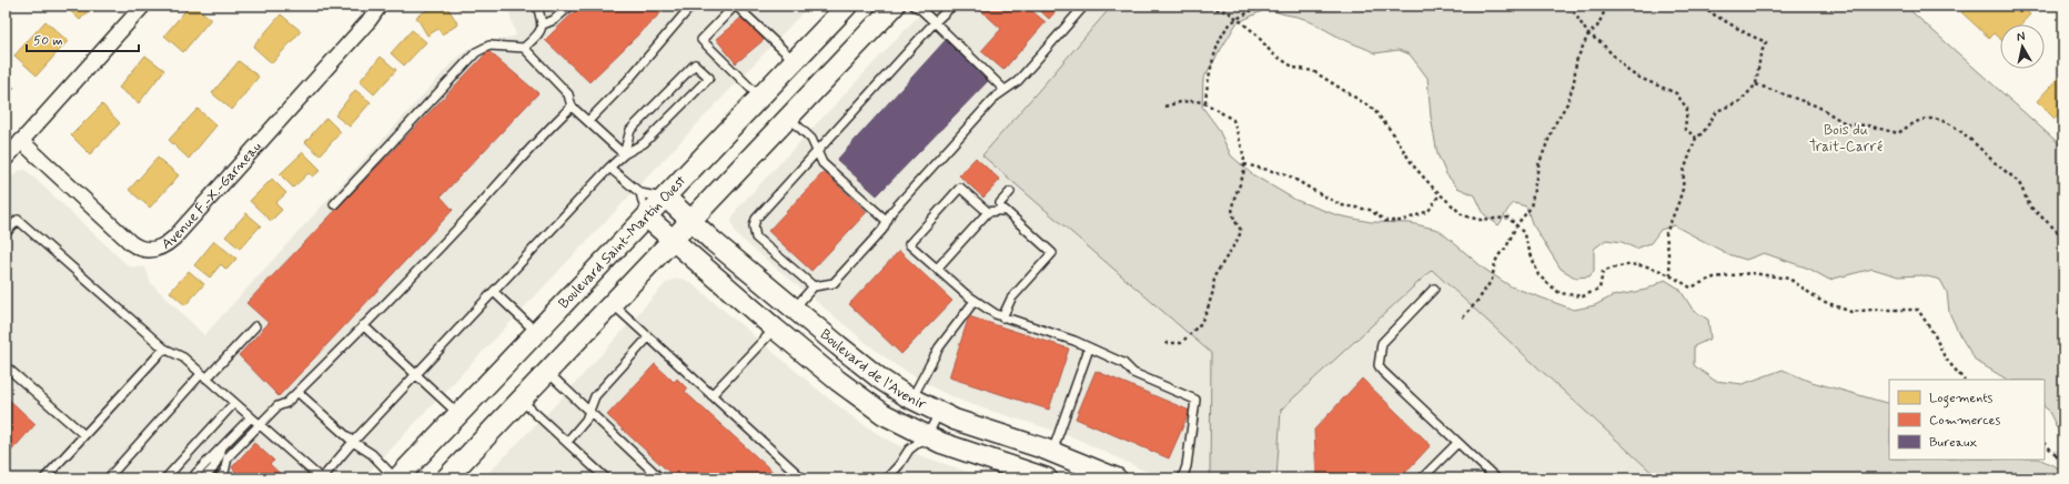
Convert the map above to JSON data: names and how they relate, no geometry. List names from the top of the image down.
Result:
{
  "streets": {
    "main road": ["Boulevard Saint-Martin Ouest", "Boulevard de l'Avenir"],
    "street": ["Avenue F.-X.-Garneau"]
  },
  "crossings": [
    ["Boulevard Saint-Martin Ouest", "Boulevard de l'Avenir"]
  ],
  "parks": ["Bois du Trait-Carré"],
  "legend": ["Logements", "Commerces", "Bureaux"],
  "scale_bar": "50 m",
  "north": "top"
}
